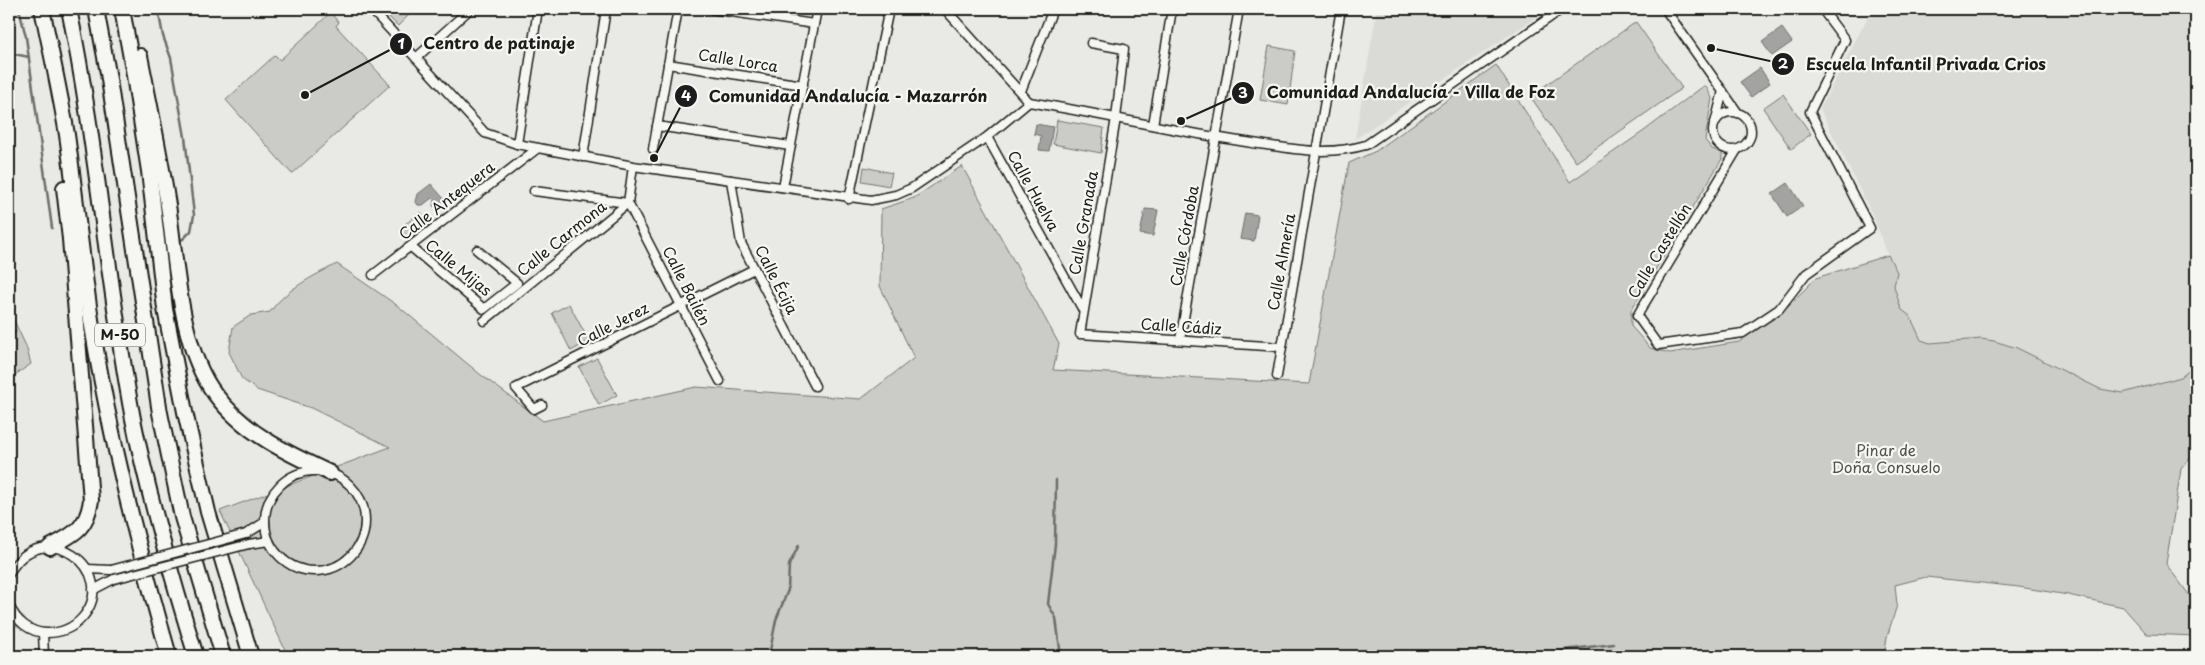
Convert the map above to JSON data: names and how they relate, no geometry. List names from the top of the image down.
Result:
{
  "streets": {
    "highway": ["M-50"],
    "street": [
      "Calle Lorca",
      "Calle Huelva",
      "Calle Antequera",
      "Calle Granada",
      "Calle Córdoba",
      "Calle Carmona",
      "Calle Castellón",
      "Calle Almería",
      "Calle Mijas",
      "Calle Écija",
      "Calle Bailén",
      "Calle Jerez",
      "Calle Cádiz"
    ]
  },
  "crossings": [
    ["Calle Huelva", "Calle Granada"],
    ["Calle Antequera", "Calle Mijas"],
    ["Calle Granada", "Calle Cádiz"],
    ["Calle Córdoba", "Calle Cádiz"],
    ["Calle Carmona", "Calle Bailén"],
    ["Calle Almería", "Calle Cádiz"],
    ["Calle Écija", "Calle Jerez"],
    ["Calle Bailén", "Calle Jerez"]
  ],
  "parks": ["Pinar de Doña Consuelo"],
  "places": [
    "Escuela Infantil Privada Crios",
    "Centro de patinaje",
    "Comunidad Andalucía - Villa de Foz",
    "Comunidad Andalucía - Mazarrón"
  ]
}
